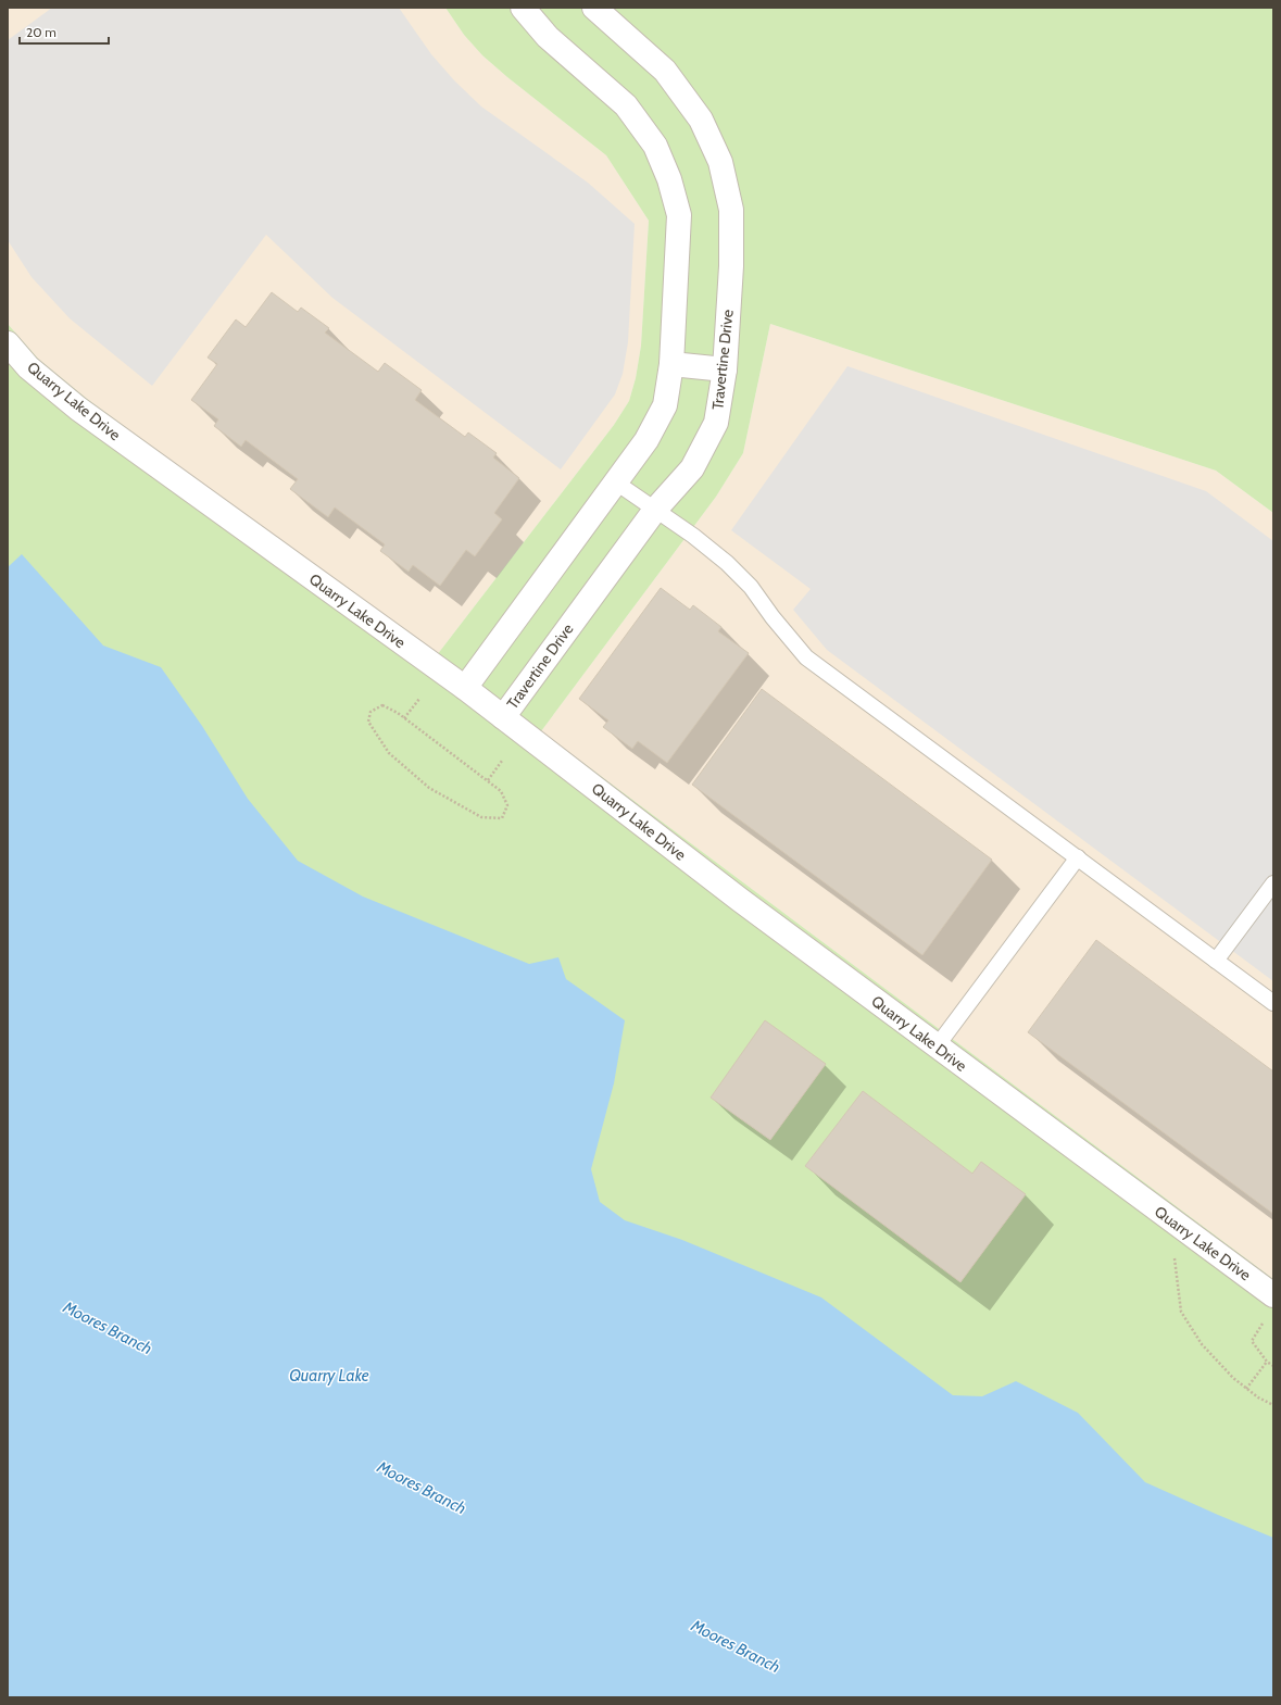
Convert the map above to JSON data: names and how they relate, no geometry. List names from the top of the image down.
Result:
{
  "streets": {
    "street": ["Travertine Drive", "Quarry Lake Drive"]
  },
  "crossings": [
    ["Travertine Drive", "Quarry Lake Drive"]
  ],
  "water": ["Moores Branch", "Quarry Lake"],
  "scale_bar": "20 m"
}
